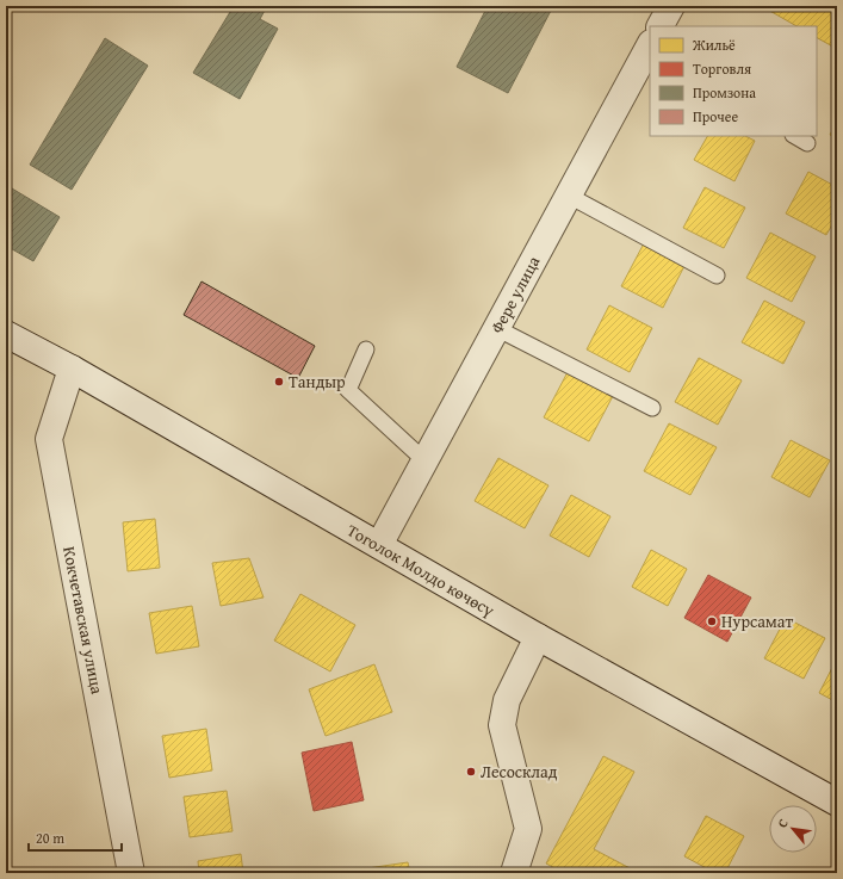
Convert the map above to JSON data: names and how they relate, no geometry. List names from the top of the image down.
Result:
{
  "streets": {
    "street": ["Фере улица", "Тоголок Молдо көчөсү", "Кокчетавская улица"]
  },
  "crossings": [
    ["Фере улица", "Тоголок Молдо көчөсү"],
    ["Тоголок Молдо көчөсү", "Кокчетавская улица"]
  ],
  "places": ["Тандыр", "Нурсамат", "Лесосклад"],
  "legend": [
    "Жильё",
    "Торговля",
    "Промзона",
    "Прочее"
  ],
  "scale_bar": "20 m",
  "north": "top left"
}
